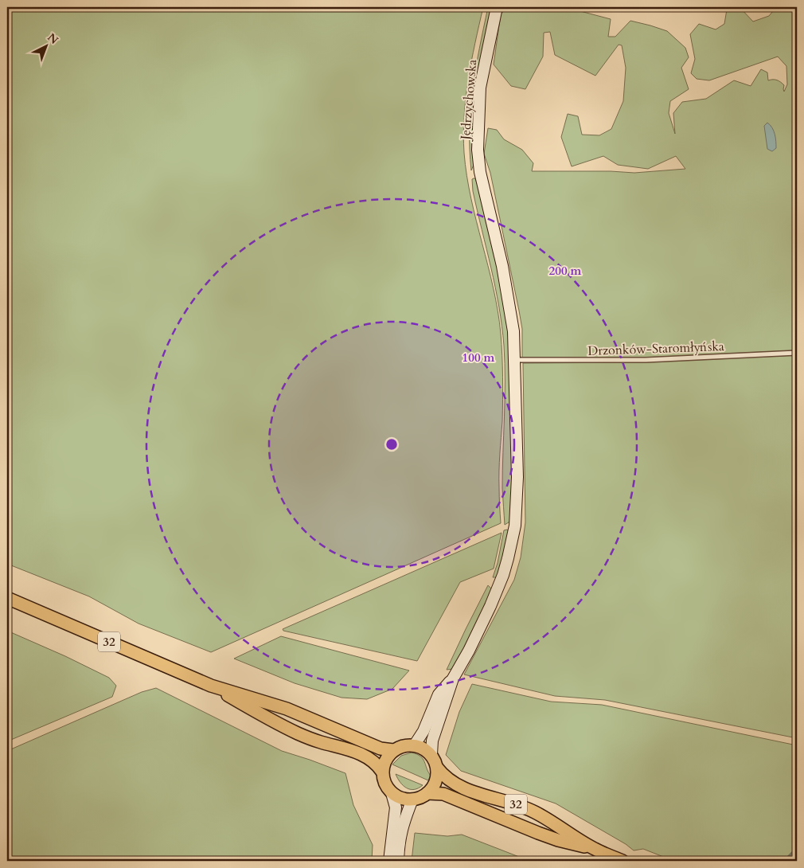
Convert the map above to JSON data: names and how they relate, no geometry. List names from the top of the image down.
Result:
{
  "streets": {
    "main road": ["Jędrzychowska", "32"],
    "lane": ["Drzonków-Staromłyńska"]
  },
  "crossings": [
    ["Jędrzychowska", "Drzonków-Staromłyńska"]
  ],
  "north": "top right",
  "rings": ["200 m", "100 m"]
}
